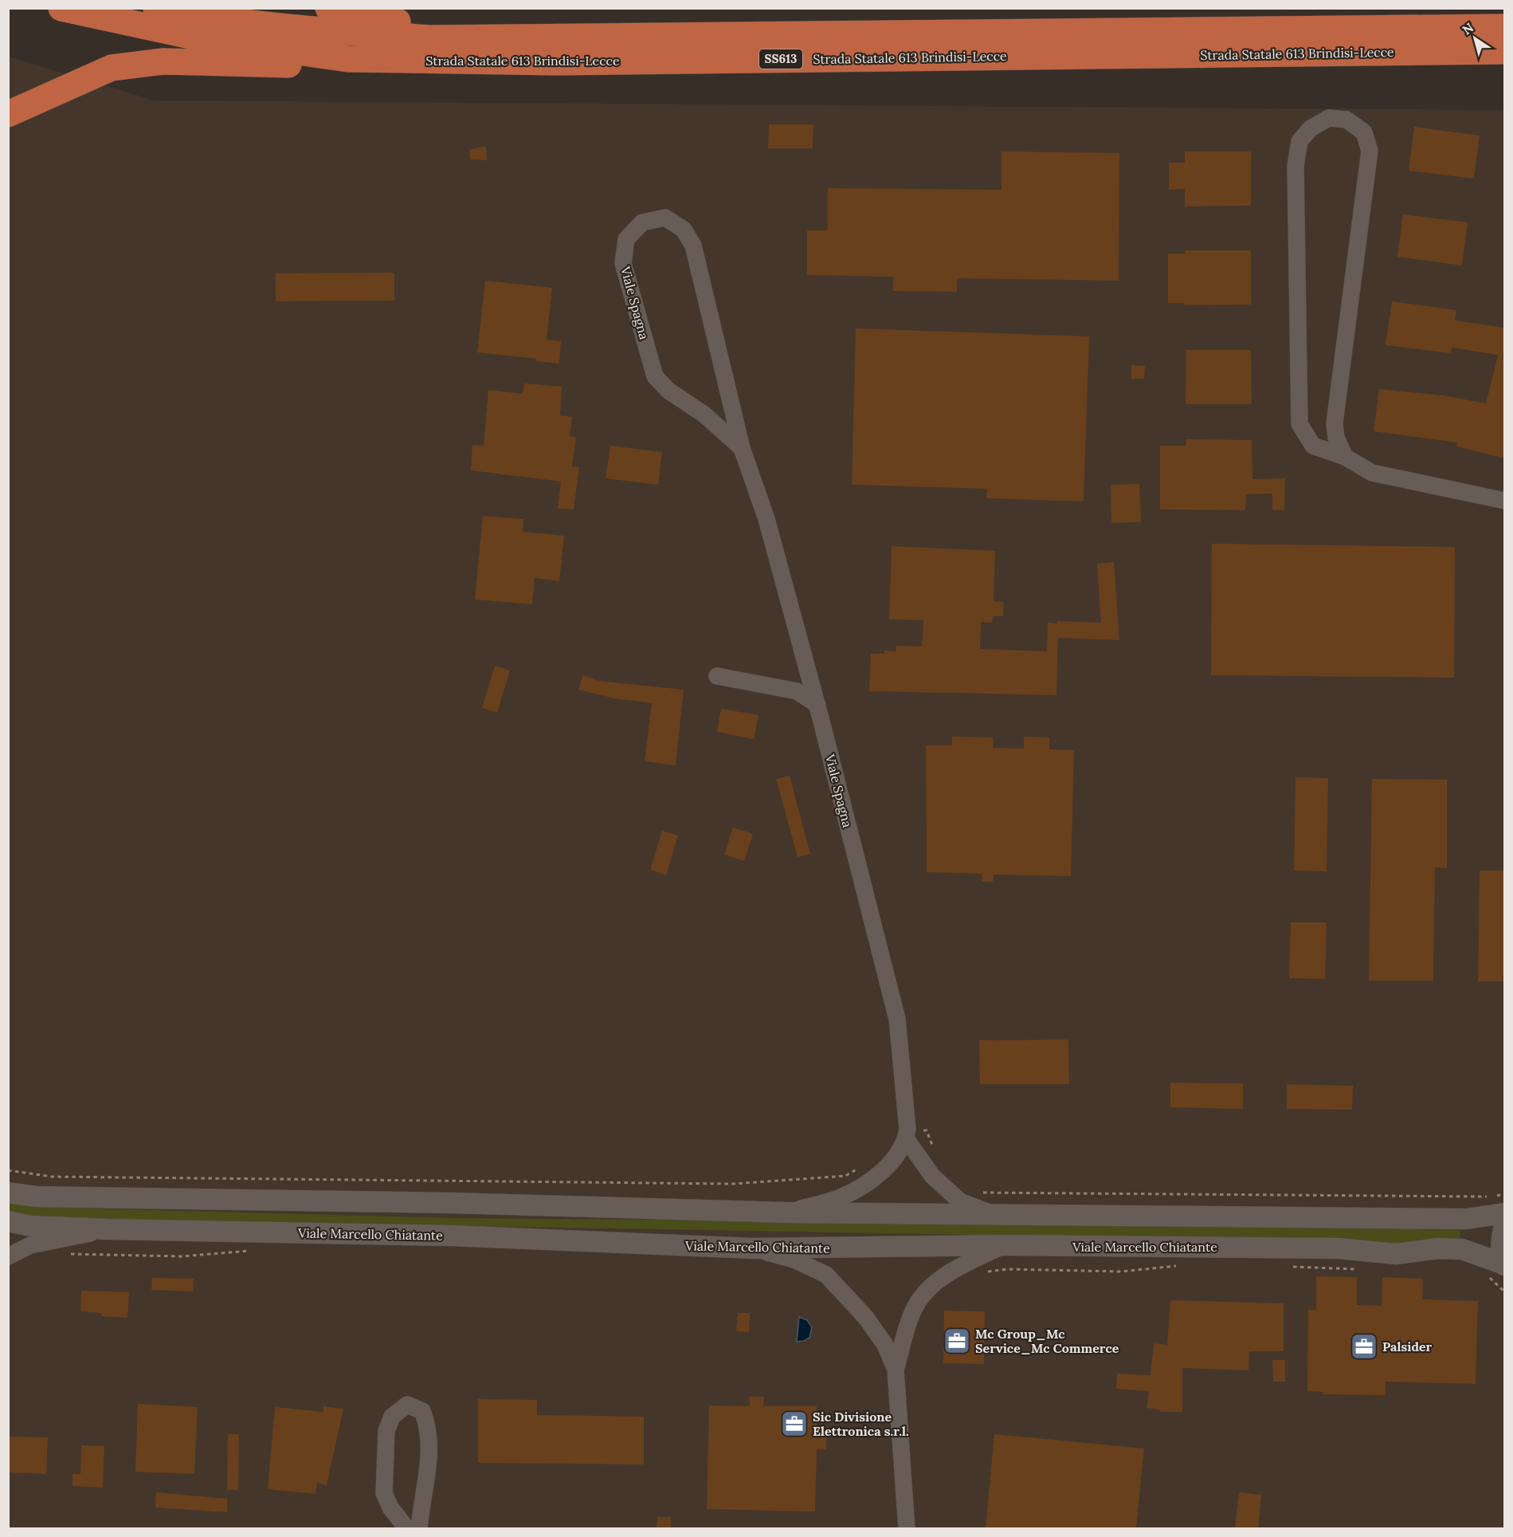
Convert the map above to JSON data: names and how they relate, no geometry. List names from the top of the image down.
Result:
{
  "streets": {
    "highway": ["Strada Statale 613 Brindisi-Lecce", "SS613"],
    "street": ["Viale Spagna", "Viale Marcello Chiatante"]
  },
  "places": {
    "office": ["Mc Group_Mc Service_Mc Commerce", "Palsider", "Sic Divisione Elettronica s.r.l."]
  },
  "north": "top left"
}
